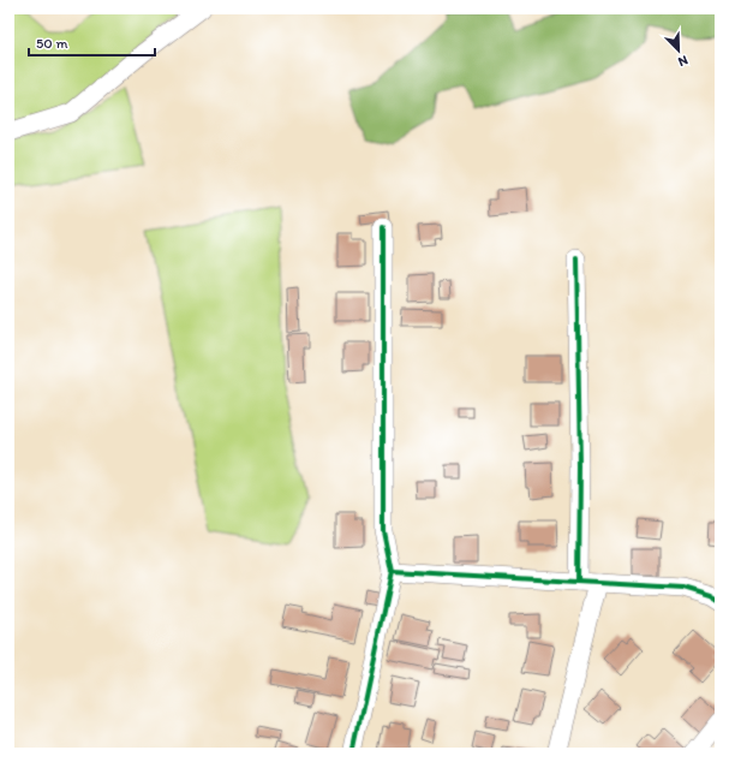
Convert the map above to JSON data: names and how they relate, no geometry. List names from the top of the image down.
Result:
{
  "scale_bar": "50 m",
  "north": "bottom right"
}
